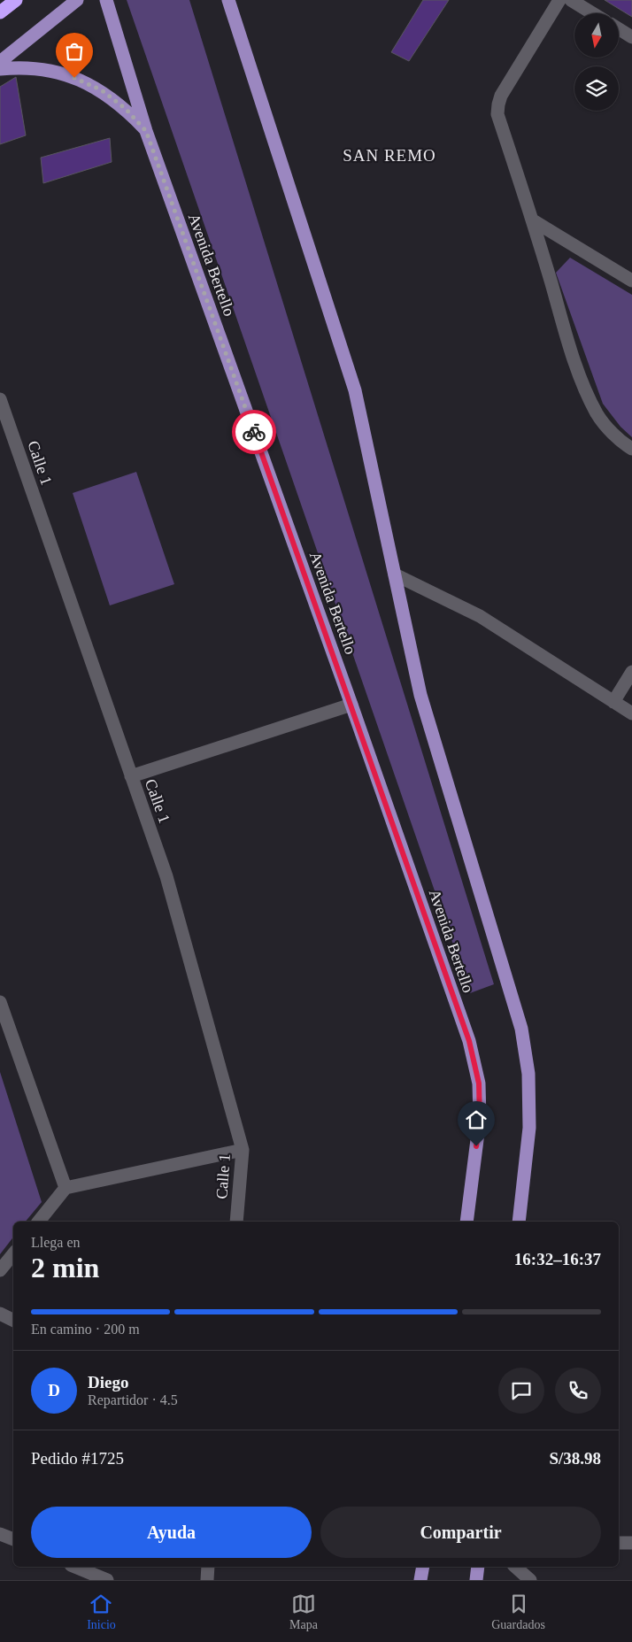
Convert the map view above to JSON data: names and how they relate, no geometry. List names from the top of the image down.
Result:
{
  "streets": {
    "main road": ["Avenida Bertello"],
    "street": ["Calle 1"]
  },
  "districts": ["SAN REMO"],
  "north": "bottom",
  "page": {
    "heading": ["2 min", "Llega en", "16:32–16:37"],
    "panel": [
      "Diego",
      "Repartidor · 4.5",
      "Pedido #1725",
      "S/38.98"
    ],
    "bar": "En camino · 200 m",
    "round": "D",
    "buttons": ["Ayuda", "Compartir"],
    "tabs": ["Inicio", "Mapa", "Guardados"]
  }
}
